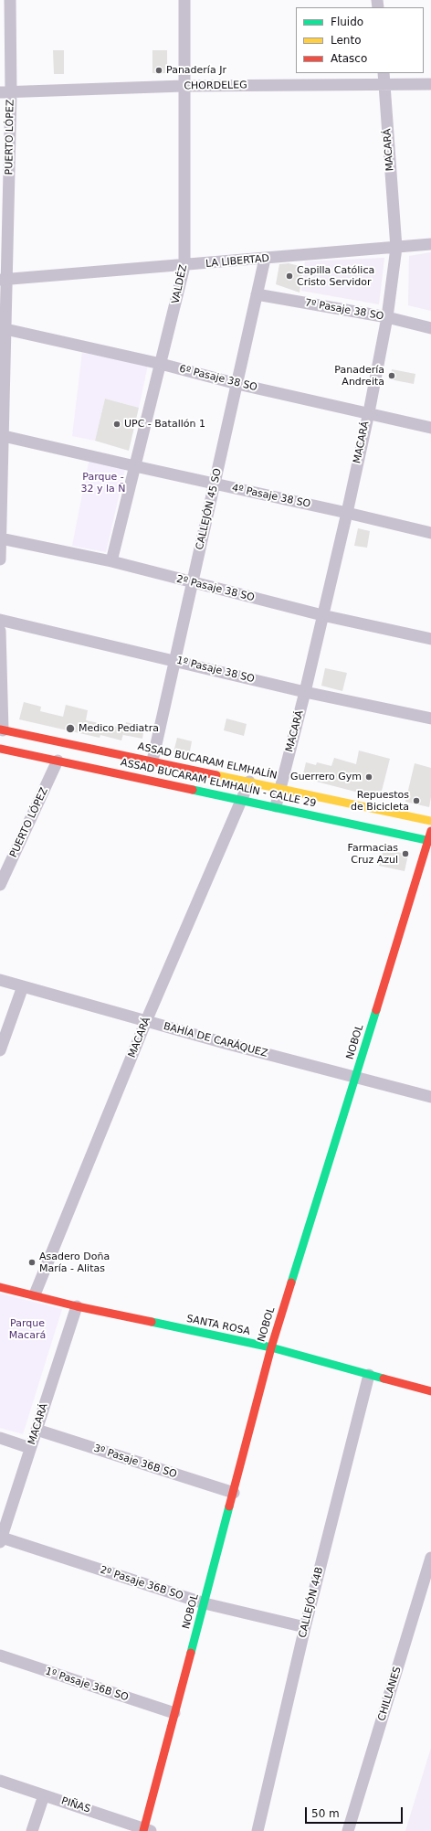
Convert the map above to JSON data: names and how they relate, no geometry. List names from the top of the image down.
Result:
{
  "streets": {
    "street": [
      "CHORDELEG",
      "PUERTO LÓPEZ",
      "MACARÁ",
      "LA LIBERTAD",
      "VALDÉZ",
      "7º Pasaje 38 SO",
      "6º Pasaje 38 SO",
      "4º Pasaje 38 SO",
      "CALLEJÓN 45 SO",
      "2º Pasaje 38 SO",
      "1º Pasaje 38 SO",
      "ASSAD BUCARAM ELMHALÍN",
      "ASSAD BUCARAM ELMHALÍN - CALLE 29",
      "BAHÍA DE CARÁQUEZ",
      "NOBOL",
      "SANTA ROSA",
      "3º Pasaje 36B SO",
      "2º Pasaje 36B SO",
      "CALLEJÓN 44B",
      "1º Pasaje 36B SO",
      "CHILLANES",
      "PIÑAS"
    ]
  },
  "crossings": [
    ["CHORDELEG", "PUERTO LÓPEZ"],
    ["CHORDELEG", "MACARÁ"],
    ["CHORDELEG", "VALDÉZ"],
    ["PUERTO LÓPEZ", "LA LIBERTAD"],
    ["PUERTO LÓPEZ", "6º Pasaje 38 SO"],
    ["PUERTO LÓPEZ", "4º Pasaje 38 SO"],
    ["PUERTO LÓPEZ", "2º Pasaje 38 SO"],
    ["PUERTO LÓPEZ", "ASSAD BUCARAM ELMHALÍN - CALLE 29"],
    ["MACARÁ", "LA LIBERTAD"],
    ["MACARÁ", "7º Pasaje 38 SO"],
    ["MACARÁ", "6º Pasaje 38 SO"],
    ["MACARÁ", "4º Pasaje 38 SO"],
    ["MACARÁ", "2º Pasaje 38 SO"],
    ["MACARÁ", "1º Pasaje 38 SO"],
    ["MACARÁ", "ASSAD BUCARAM ELMHALÍN"],
    ["MACARÁ", "ASSAD BUCARAM ELMHALÍN - CALLE 29"],
    ["MACARÁ", "BAHÍA DE CARÁQUEZ"],
    ["MACARÁ", "SANTA ROSA"],
    ["MACARÁ", "3º Pasaje 36B SO"],
    ["MACARÁ", "2º Pasaje 36B SO"],
    ["LA LIBERTAD", "VALDÉZ"],
    ["LA LIBERTAD", "CALLEJÓN 45 SO"],
    ["VALDÉZ", "6º Pasaje 38 SO"],
    ["VALDÉZ", "4º Pasaje 38 SO"],
    ["VALDÉZ", "2º Pasaje 38 SO"],
    ["7º Pasaje 38 SO", "CALLEJÓN 45 SO"],
    ["6º Pasaje 38 SO", "CALLEJÓN 45 SO"],
    ["4º Pasaje 38 SO", "CALLEJÓN 45 SO"],
    ["CALLEJÓN 45 SO", "2º Pasaje 38 SO"],
    ["CALLEJÓN 45 SO", "1º Pasaje 38 SO"],
    ["CALLEJÓN 45 SO", "ASSAD BUCARAM ELMHALÍN"],
    ["ASSAD BUCARAM ELMHALÍN - CALLE 29", "NOBOL"],
    ["BAHÍA DE CARÁQUEZ", "NOBOL"],
    ["NOBOL", "SANTA ROSA"],
    ["NOBOL", "3º Pasaje 36B SO"],
    ["NOBOL", "2º Pasaje 36B SO"],
    ["NOBOL", "1º Pasaje 36B SO"],
    ["NOBOL", "PIÑAS"],
    ["SANTA ROSA", "CALLEJÓN 44B"],
    ["2º Pasaje 36B SO", "CALLEJÓN 44B"]
  ],
  "parks": ["Parque - 32 y la Ñ", "Parque Macará"],
  "places": [
    "Panadería Jr",
    "Capilla Católica Cristo Servidor",
    "Panadería Andreita",
    "UPC - Batallón 1",
    "Medico Pediatra",
    "Guerrero Gym",
    "Repuestos de Bicicleta",
    "Farmacias Cruz Azul",
    "Asadero Doña María - Alitas"
  ],
  "legend": ["Fluido", "Lento", "Atasco"],
  "scale_bar": "50 m"
}
